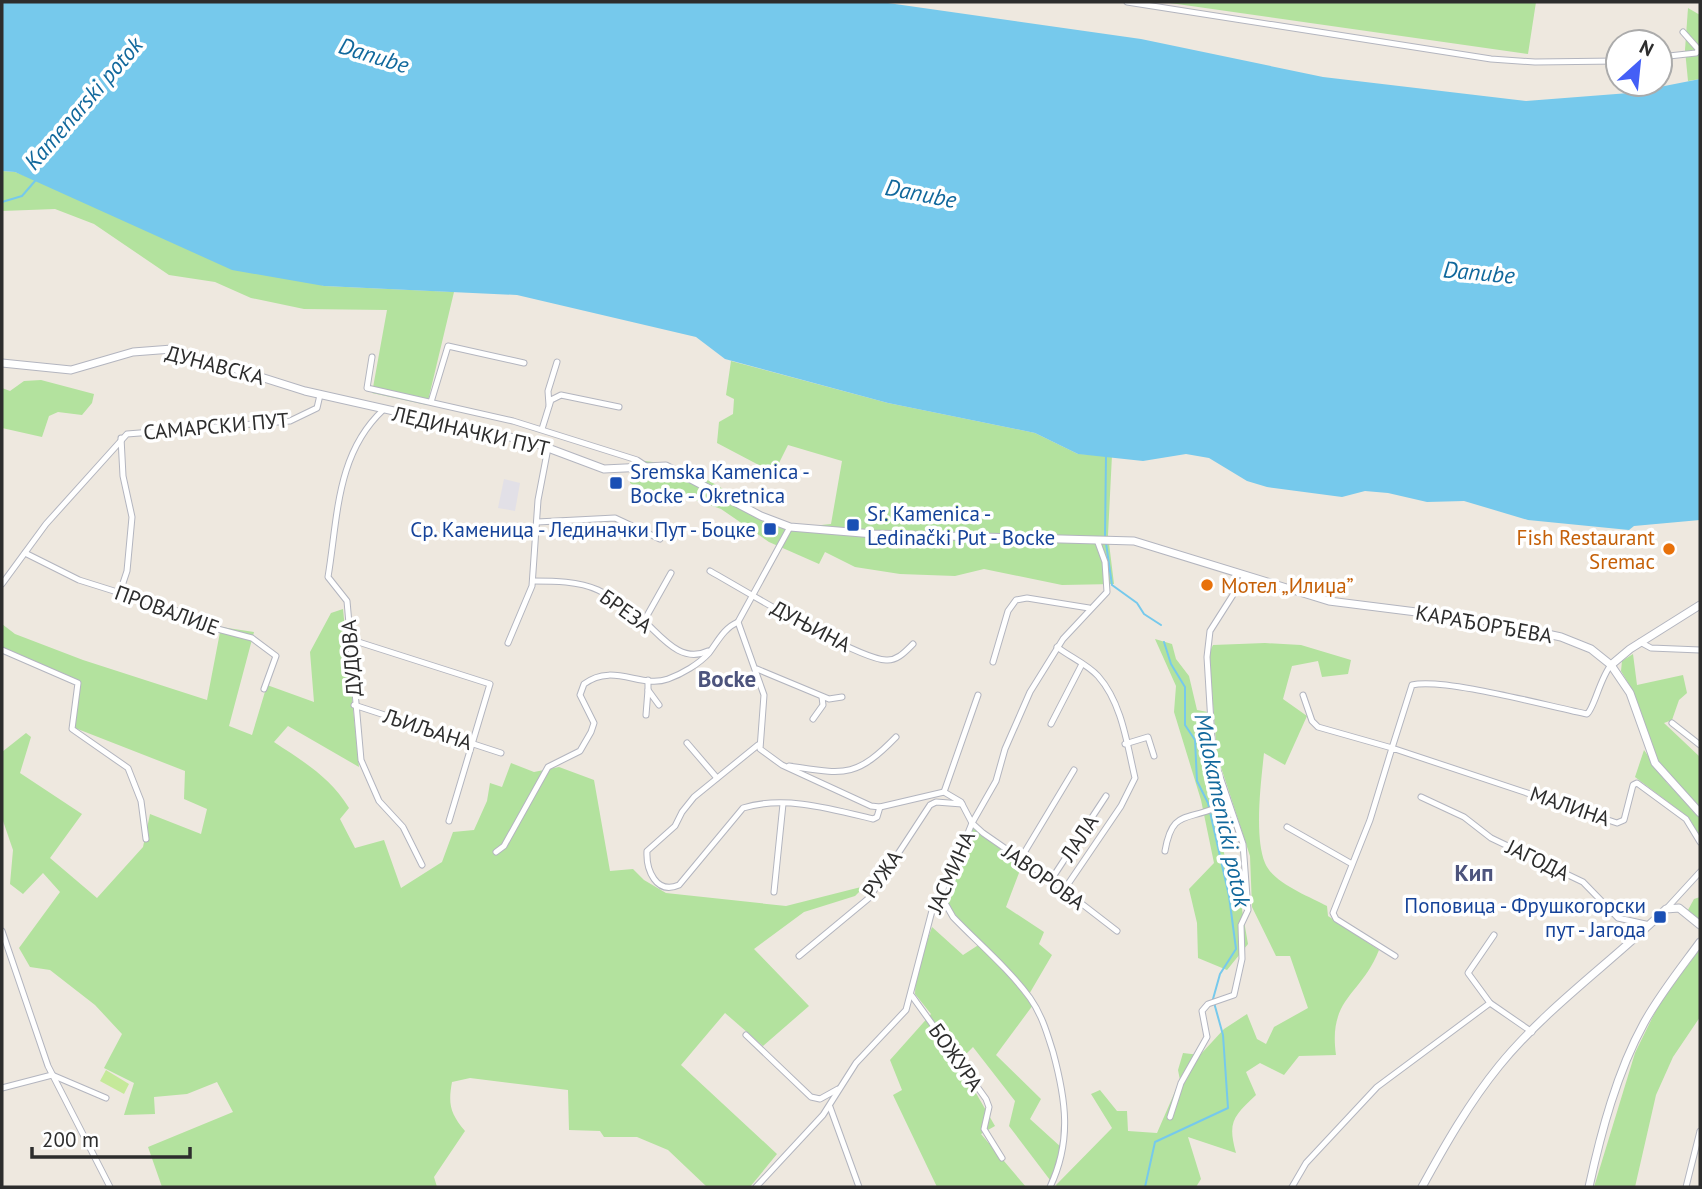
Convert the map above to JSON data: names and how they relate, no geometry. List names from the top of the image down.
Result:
{
  "streets": {
    "main road": ["ДУНАВСКА", "ЛЕДИНАЧКИ ПУТ", "КАРАЂОРЂЕВА"],
    "street": [
      "САМАРСКИ ПУТ",
      "ПРОВАЛИЈЕ",
      "БРЕЗА",
      "ДУЊИНА",
      "ДУДОВА",
      "ЉИЉАНА",
      "МАЛИНА",
      "ЛАЛА",
      "ЈАГОДА",
      "ЈАСМИНА",
      "РУЖА",
      "ЈАВОРОВА",
      "БОЖУРА"
    ]
  },
  "crossings": [
    ["ДУНАВСКА", "ЛЕДИНАЧКИ ПУТ"],
    ["САМАРСКИ ПУТ", "ЛЕДИНАЧКИ ПУТ"],
    ["САМАРСКИ ПУТ", "ПРОВАЛИЈЕ"],
    ["ЛЕДИНАЧКИ ПУТ", "КАРАЂОРЂЕВА"],
    ["ЛЕДИНАЧКИ ПУТ", "ДУДОВА"],
    ["ЛЕДИНАЧКИ ПУТ", "ЈАСМИНА"],
    ["ДУДОВА", "ЉИЉАНА"],
    ["ЛАЛА", "ЈАВОРОВА"],
    ["ЈАСМИНА", "ЈАВОРОВА"],
    ["ЈАСМИНА", "БОЖУРА"]
  ],
  "districts": ["Bocke", "Кип"],
  "water": ["Danube", "Kamenarski potok", "Malokamenicki potok"],
  "places": {
    "transit": [
      "Sremska Kamenica - Bocke - Okretnica",
      "Sr. Kamenica - Ledinački Put - Bocke",
      "Ср. Каменица - Лединачки Пут - Боцке",
      "Поповица - Фрушкогорски пут - Јагода"
    ],
    "other": ["Fish Restaurant Sremac", "Мотел „Илиџа”"]
  },
  "scale_bar": "200 m",
  "north": "top right"
}
